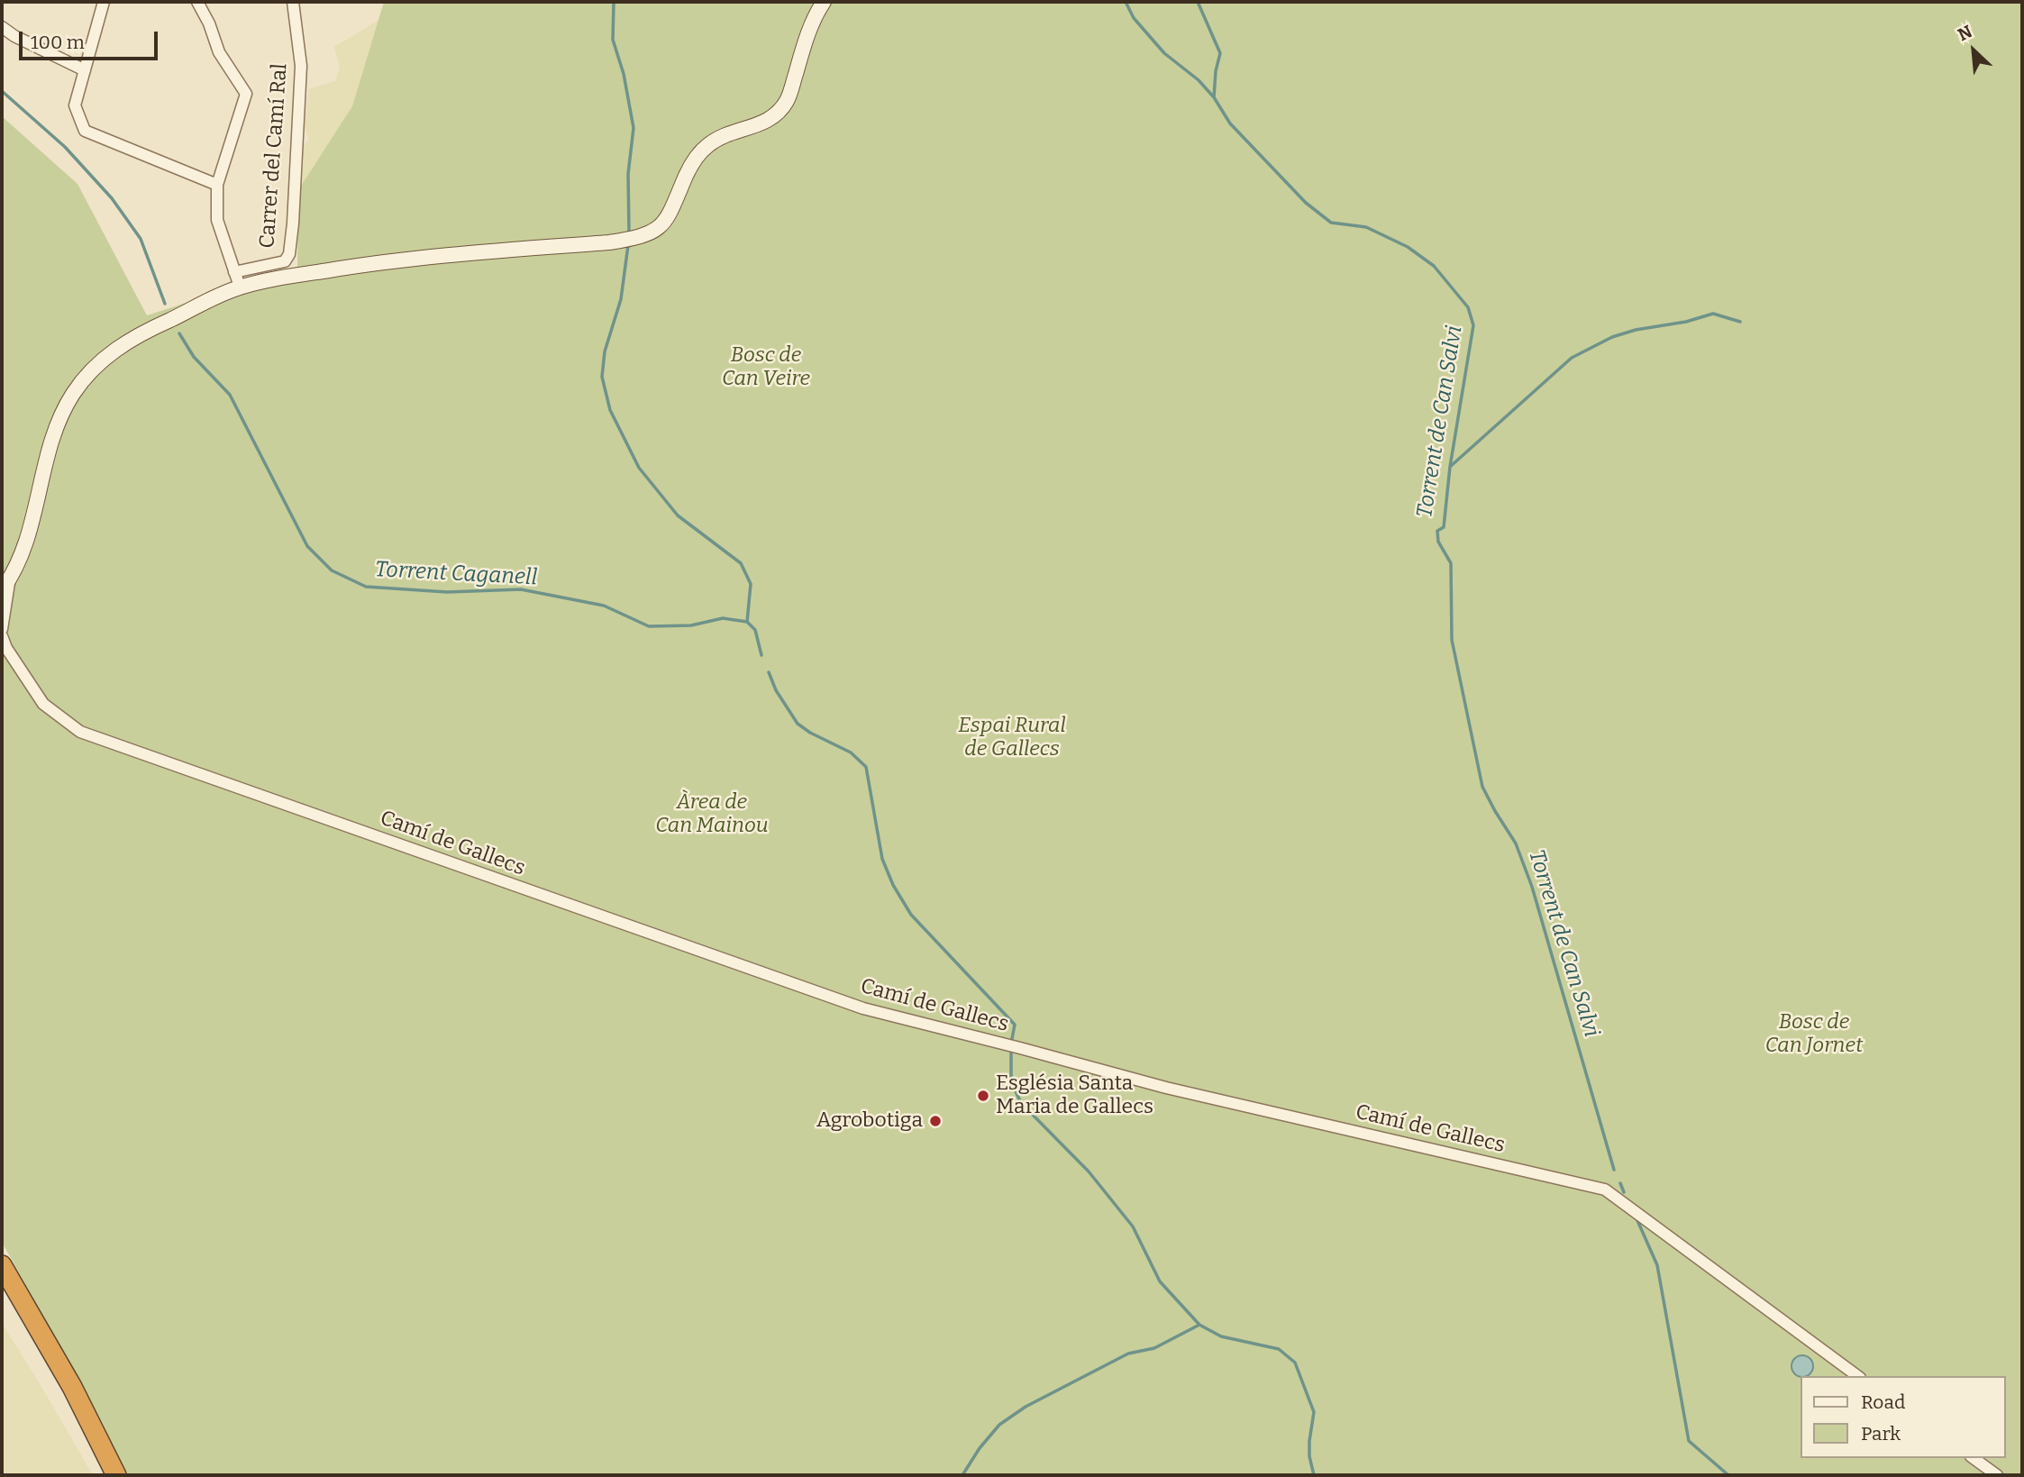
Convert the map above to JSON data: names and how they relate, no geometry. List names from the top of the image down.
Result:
{
  "streets": {
    "street": ["Carrer del Camí Ral", "Camí de Gallecs"]
  },
  "water": ["Torrent de Can Salvi", "Torrent Caganell"],
  "parks": [
    "Bosc de Can Veire",
    "Espai Rural de Gallecs",
    "Àrea de Can Mainou",
    "Bosc de Can Jornet"
  ],
  "places": ["Església Santa Maria de Gallecs", "Agrobotiga"],
  "legend": ["Road", "Park"],
  "scale_bar": "100 m",
  "north": "top left"
}
